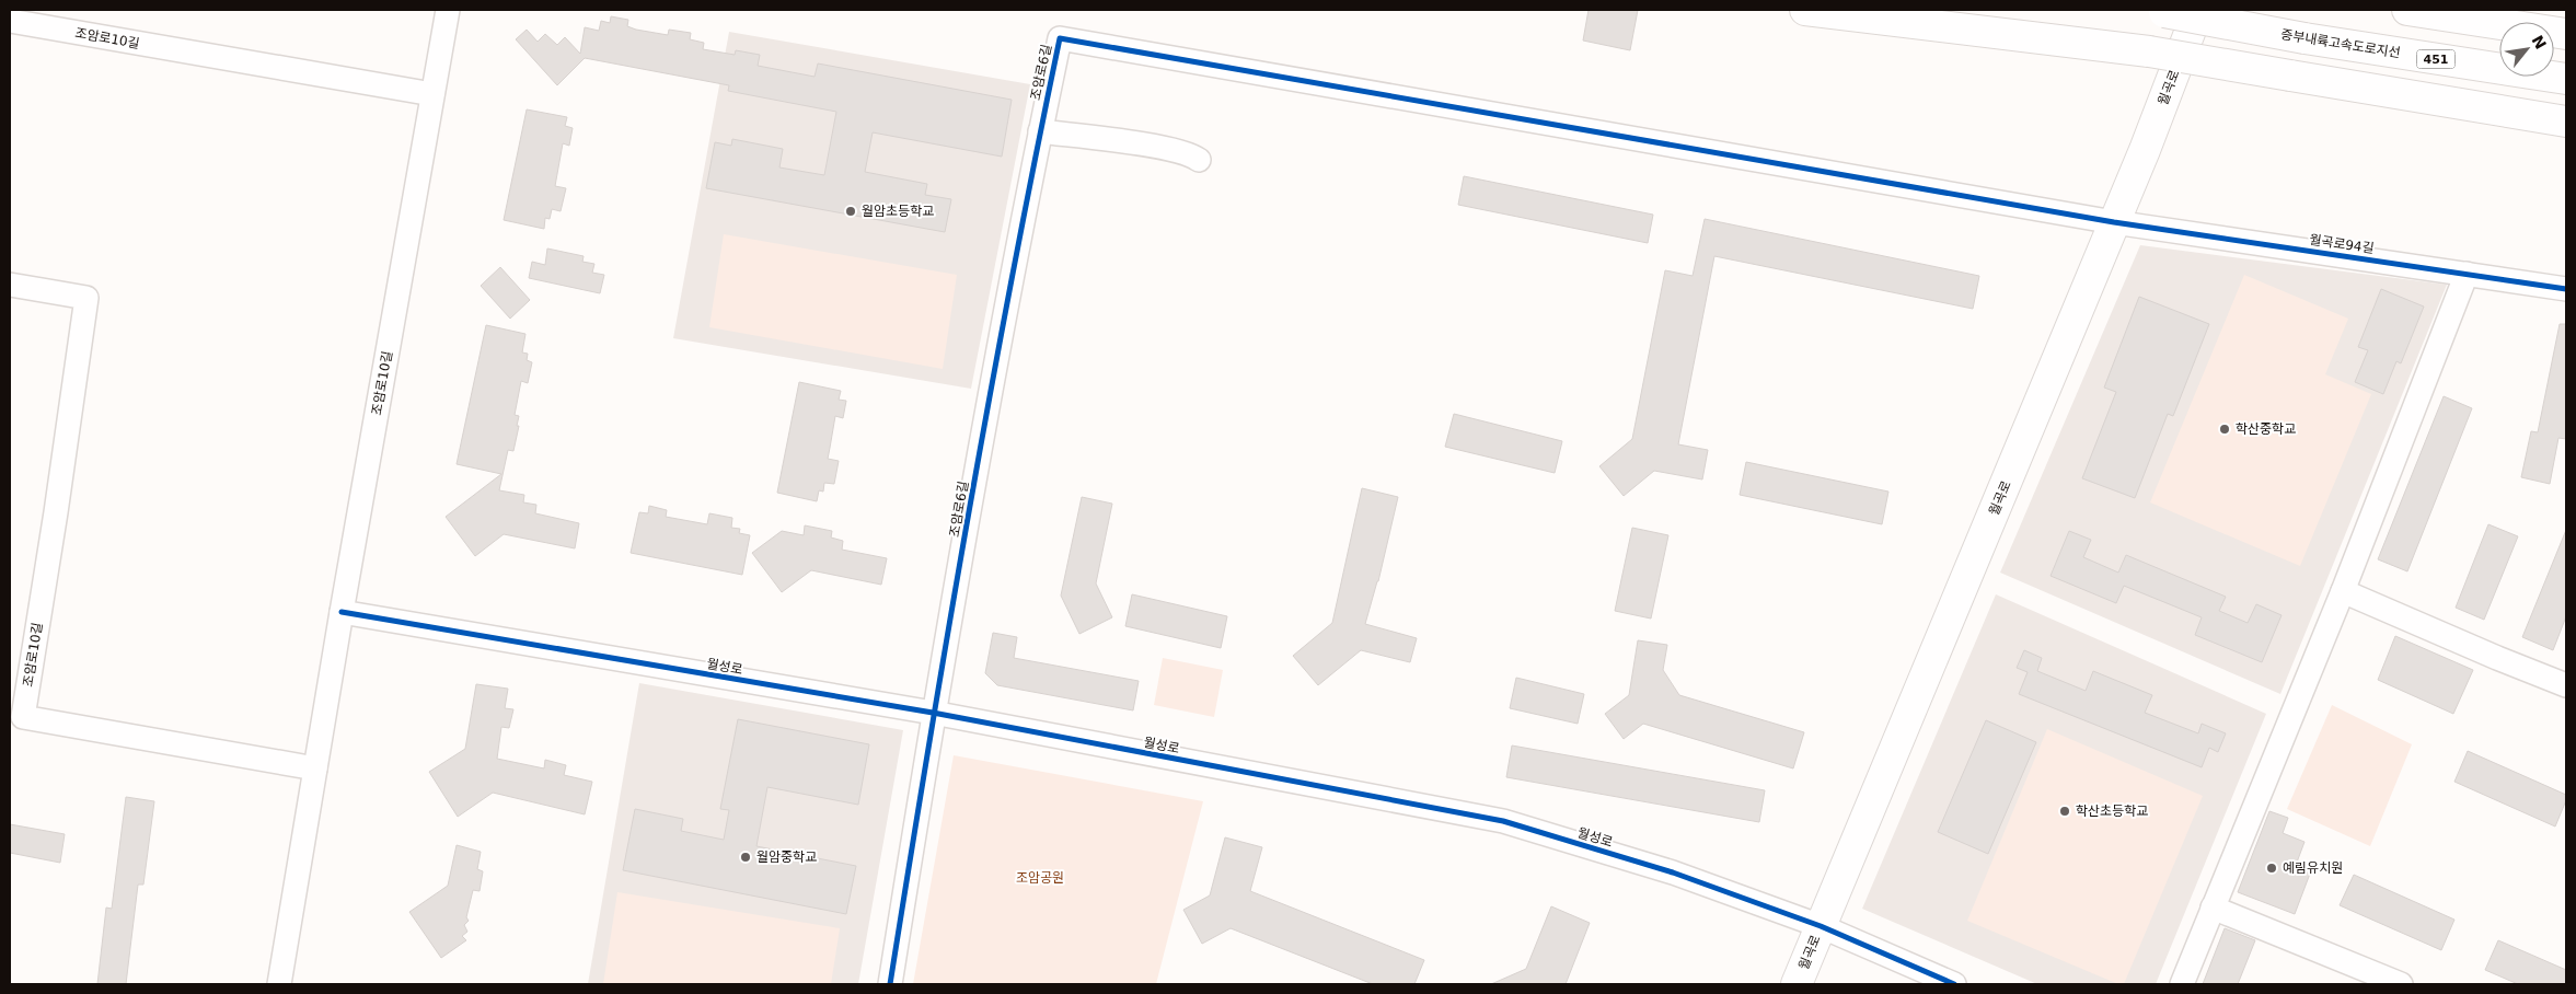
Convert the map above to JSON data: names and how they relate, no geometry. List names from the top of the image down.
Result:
{
  "streets": {
    "main road": ["중부내륙고속도로지선", "451", "월곡로"],
    "street": [
      "조암로10길",
      "조암로6길",
      "월곡로94길",
      "월성로"
    ]
  },
  "crossings": [
    ["조암로10길", "월성로"],
    ["조암로6길", "월곡로94길"],
    ["조암로6길", "월성로"],
    ["월곡로", "월곡로94길"],
    ["월곡로", "월성로"]
  ],
  "parks": ["조암공원"],
  "places": [
    "월암초등학교",
    "학산중학교",
    "학산초등학교",
    "월암중학교",
    "예림유치원"
  ],
  "north": "top right"
}
